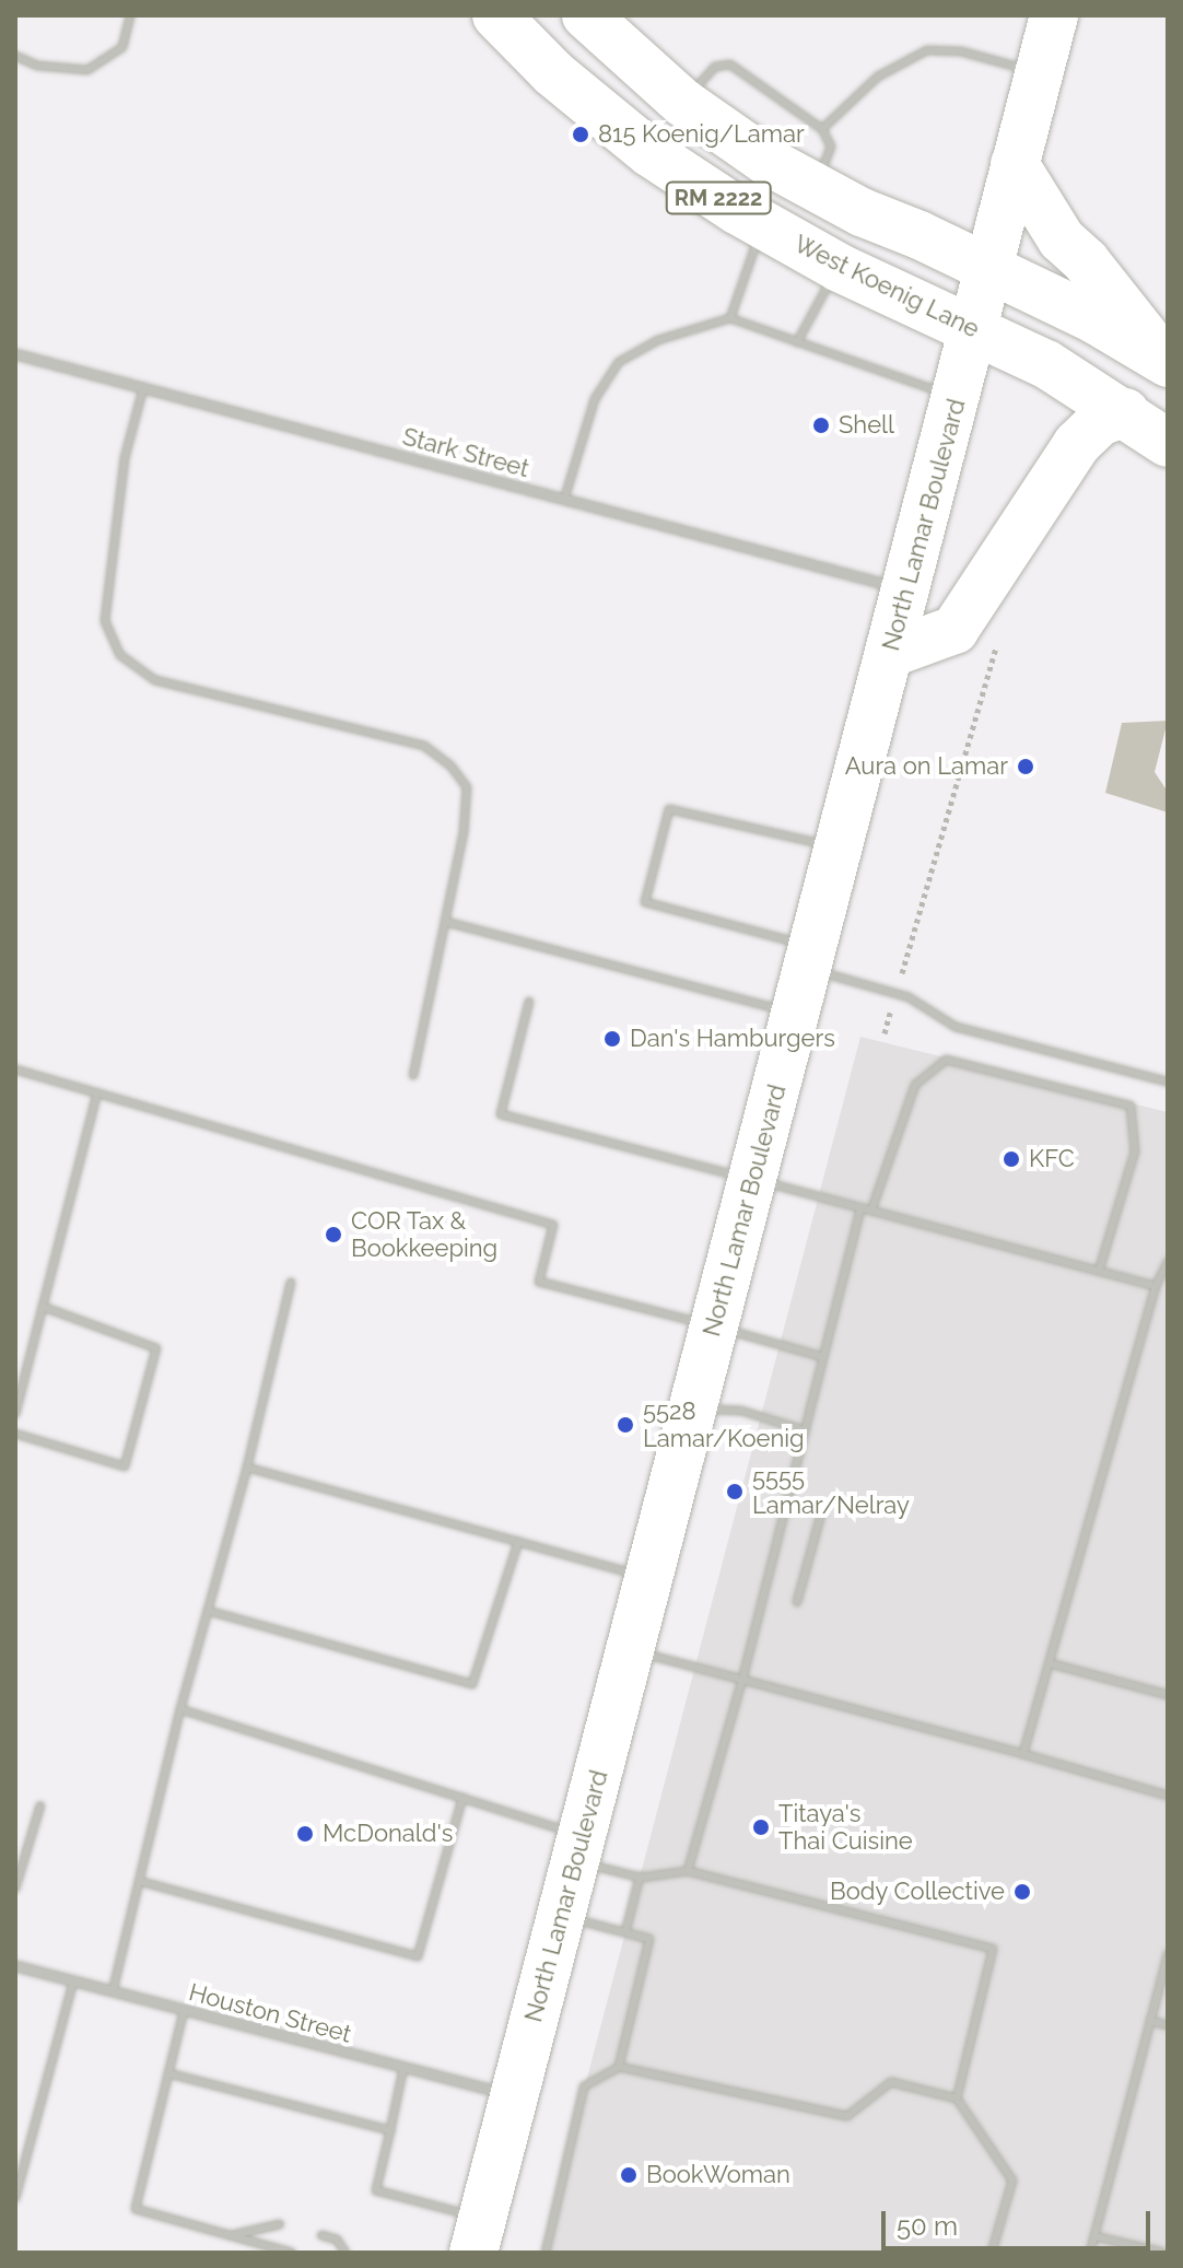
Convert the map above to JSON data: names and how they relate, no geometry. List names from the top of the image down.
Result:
{
  "streets": {
    "main road": ["RM 2222", "West Koenig Lane", "North Lamar Boulevard"],
    "street": ["Stark Street", "Houston Street"]
  },
  "crossings": [
    ["RM 2222", "North Lamar Boulevard"],
    ["West Koenig Lane", "North Lamar Boulevard"],
    ["Stark Street", "North Lamar Boulevard"],
    ["North Lamar Boulevard", "Houston Street"]
  ],
  "places": [
    "815 Koenig/Lamar",
    "Shell",
    "Aura on Lamar",
    "Dan's Hamburgers",
    "KFC",
    "COR Tax & Bookkeeping",
    "5528 Lamar/Koenig",
    "5555 Lamar/Nelray",
    "Titaya's Thai Cuisine",
    "McDonald's",
    "Body Collective",
    "BookWoman"
  ],
  "scale_bar": "50 m"
}
